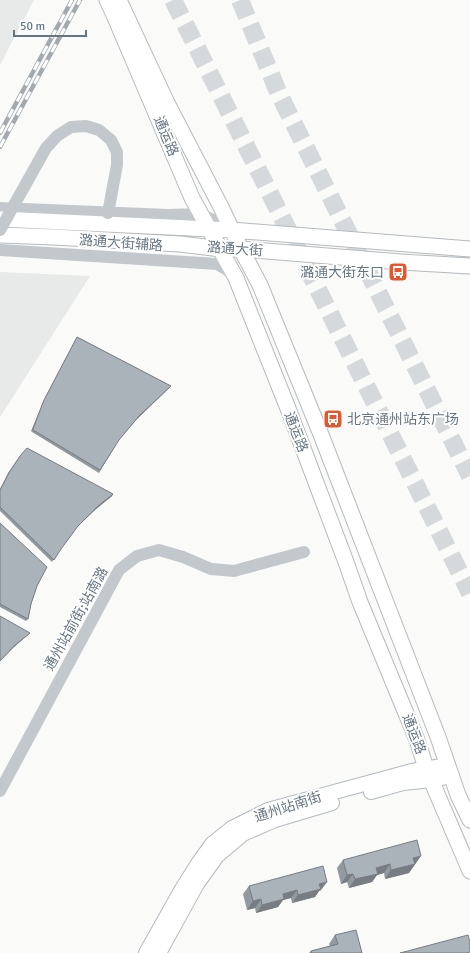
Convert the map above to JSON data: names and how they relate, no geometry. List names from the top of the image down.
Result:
{
  "streets": {
    "main road": ["通运路", "潞通大街", "通州站南街"],
    "street": ["潞通大街辅路", "通州站前街;站南潞"]
  },
  "crossings": [
    ["通运路", "潞通大街辅路"],
    ["通运路", "潞通大街"],
    ["通运路", "通州站南街"],
    ["潞通大街辅路", "潞通大街"]
  ],
  "places": {
    "bus stop": ["潞通大街东口", "北京通州站东广场"]
  },
  "scale_bar": "50 m"
}
